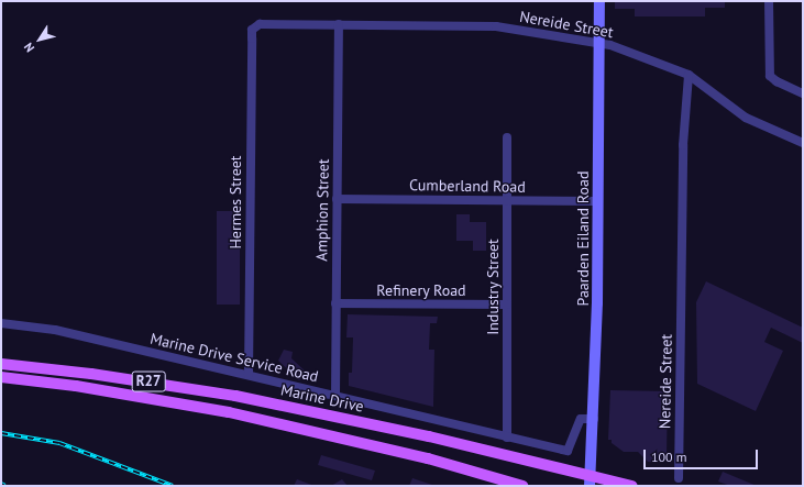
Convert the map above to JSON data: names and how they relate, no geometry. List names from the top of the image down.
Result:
{
  "streets": {
    "main road": ["R27", "Marine Drive"],
    "street": [
      "Nereide Street",
      "Cumberland Road",
      "Hermes Street",
      "Amphion Street",
      "Paarden Eiland Road",
      "Industry Street",
      "Refinery Road",
      "Marine Drive Service Road"
    ]
  },
  "crossings": [
    ["Nereide Street", "Hermes Street"],
    ["Nereide Street", "Amphion Street"],
    ["Nereide Street", "Paarden Eiland Road"],
    ["Cumberland Road", "Amphion Street"],
    ["Cumberland Road", "Paarden Eiland Road"],
    ["Cumberland Road", "Industry Street"],
    ["Hermes Street", "Marine Drive Service Road"],
    ["Amphion Street", "Refinery Road"],
    ["Amphion Street", "Marine Drive Service Road"],
    ["Paarden Eiland Road", "Marine Drive Service Road"],
    ["Paarden Eiland Road", "Marine Drive"],
    ["Industry Street", "Refinery Road"],
    ["Industry Street", "Marine Drive Service Road"]
  ],
  "scale_bar": "100 m",
  "north": "bottom left"
}
